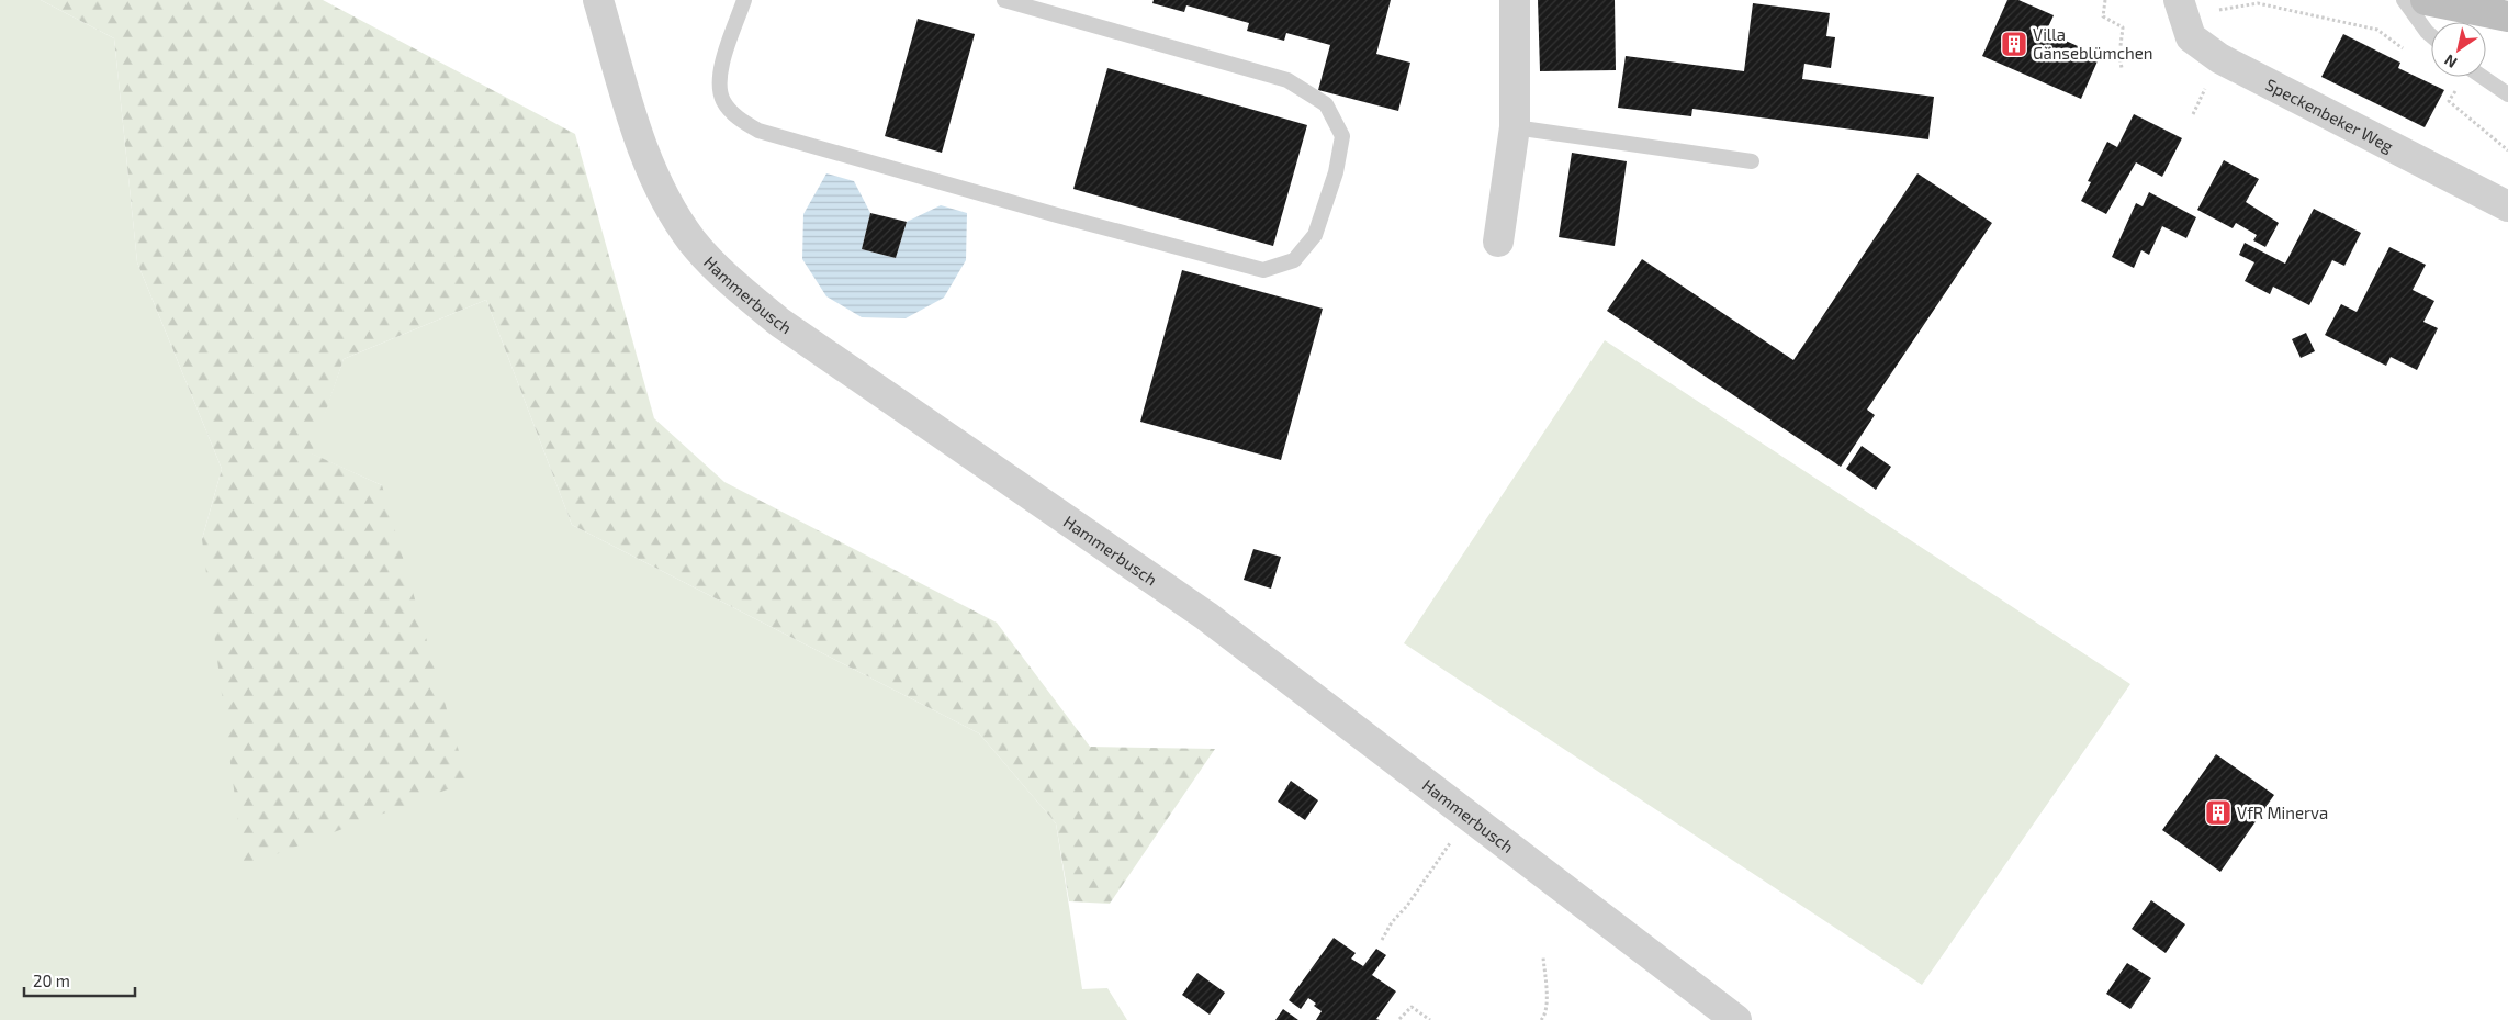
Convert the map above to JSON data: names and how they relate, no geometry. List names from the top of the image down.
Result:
{
  "streets": {
    "street": ["Speckenbeker Weg", "Hammerbusch"]
  },
  "places": {
    "building": ["Villa Gänseblümchen", "VfR Minerva"]
  },
  "scale_bar": "20 m",
  "north": "bottom left"
}
